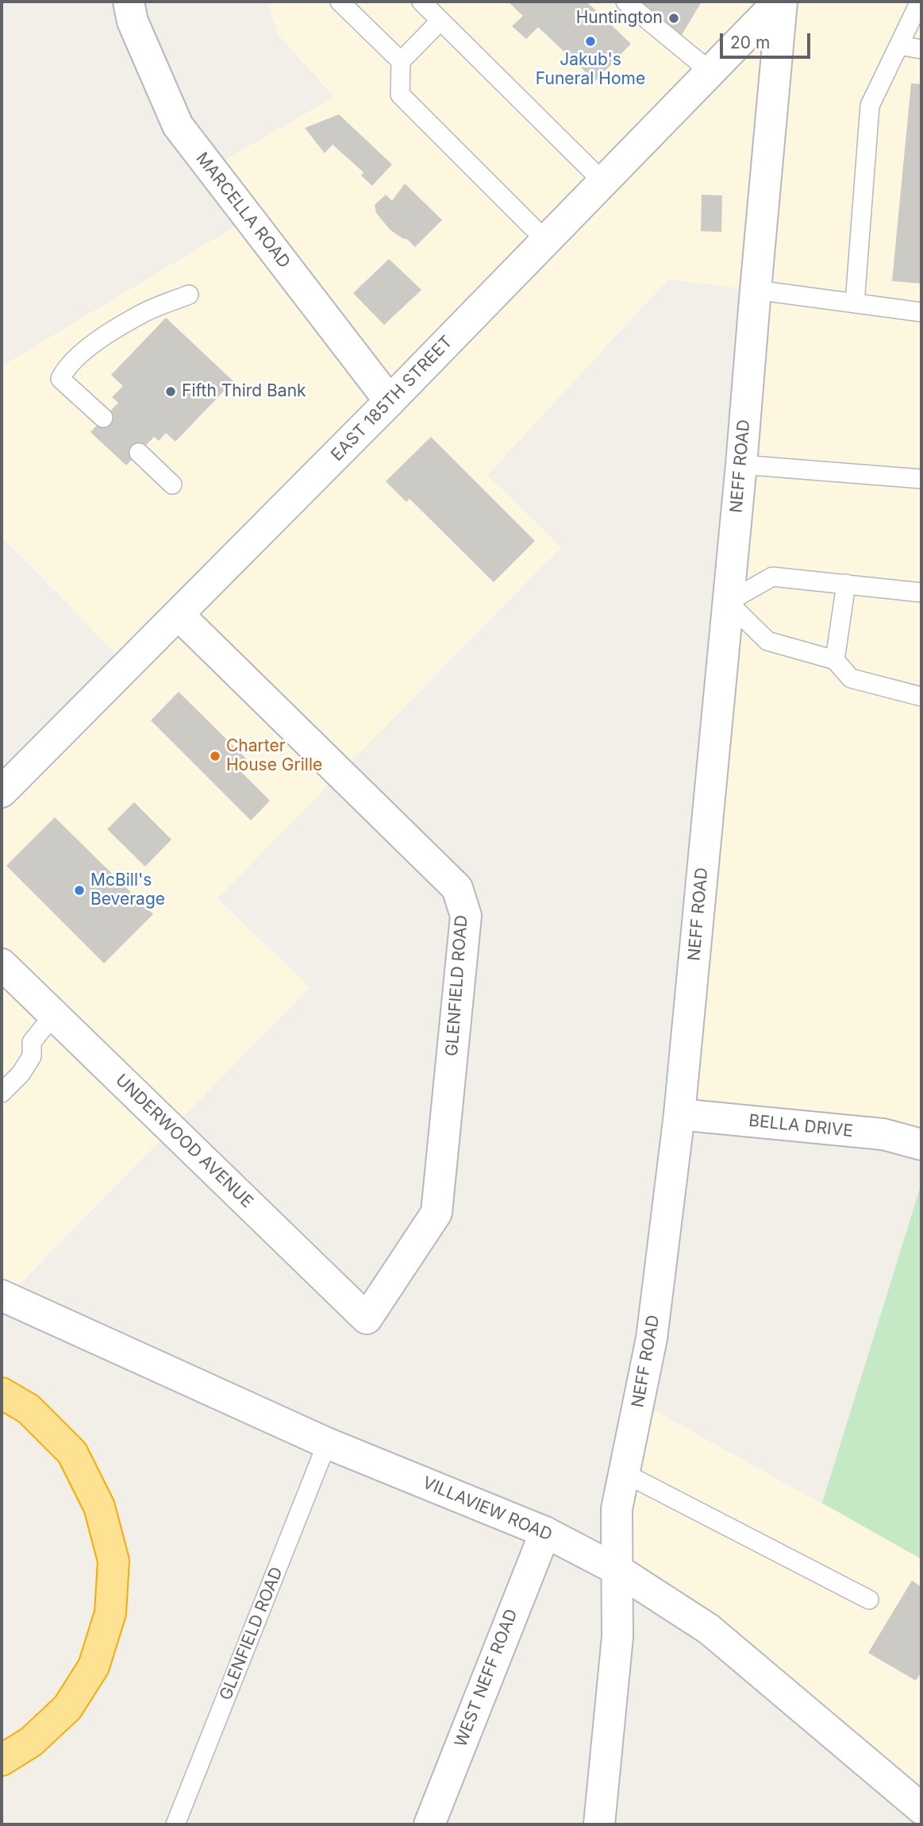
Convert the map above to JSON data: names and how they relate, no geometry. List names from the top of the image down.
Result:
{
  "streets": {
    "street": [
      "MARCELLA ROAD",
      "EAST 185TH STREET",
      "NEFF ROAD",
      "GLENFIELD ROAD",
      "BELLA DRIVE",
      "UNDERWOOD AVENUE",
      "VILLAVIEW ROAD",
      "WEST NEFF ROAD"
    ]
  },
  "crossings": [
    ["MARCELLA ROAD", "EAST 185TH STREET"],
    ["EAST 185TH STREET", "NEFF ROAD"],
    ["EAST 185TH STREET", "GLENFIELD ROAD"],
    ["NEFF ROAD", "BELLA DRIVE"],
    ["NEFF ROAD", "VILLAVIEW ROAD"],
    ["GLENFIELD ROAD", "UNDERWOOD AVENUE"],
    ["GLENFIELD ROAD", "VILLAVIEW ROAD"],
    ["VILLAVIEW ROAD", "WEST NEFF ROAD"]
  ],
  "places": [
    "Huntington",
    "Jakub's Funeral Home",
    "Fifth Third Bank",
    "Charter House Grille",
    "McBill's Beverage"
  ],
  "scale_bar": "20 m"
}
